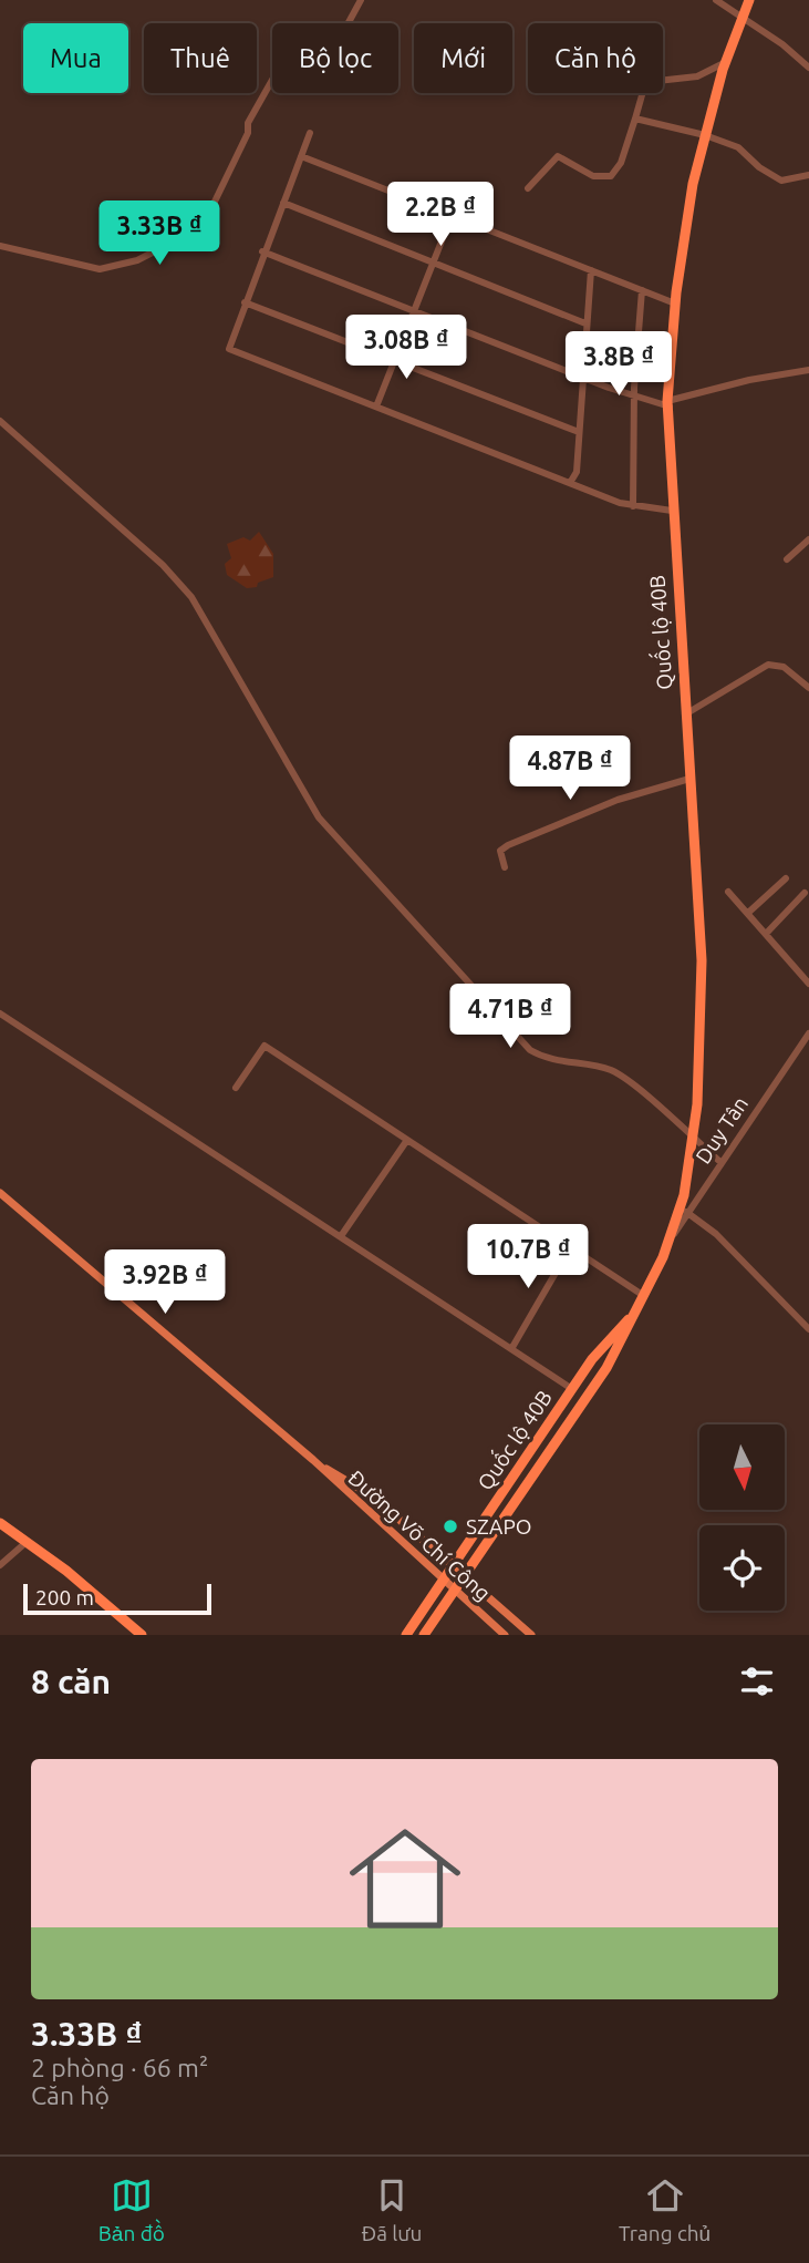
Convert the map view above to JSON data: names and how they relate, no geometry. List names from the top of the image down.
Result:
{
  "streets": {
    "highway": ["Quốc lộ 40B"],
    "main road": ["Đường Võ Chí Công"],
    "street": ["Duy Tân"]
  },
  "crossings": [
    ["Quốc lộ 40B", "Duy Tân"],
    ["Quốc lộ 40B", "Đường Võ Chí Công"]
  ],
  "places": ["SZAPO"],
  "scale_bar": "200 m",
  "north": "bottom",
  "page": {
    "chip": [
      "Mua",
      "Thuê",
      "Bộ lọc",
      "Mới",
      "Căn hộ"
    ],
    "price": [
      "2.2B ₫",
      "3.33B ₫",
      "3.08B ₫",
      "3.8B ₫",
      "4.87B ₫",
      "4.71B ₫",
      "10.7B ₫",
      "3.92B ₫"
    ],
    "scale": "200 m",
    "heading": "8 căn",
    "list": [
      {
        "name": "3.33B ₫",
        "note": "2 phòng · 66 m² · Căn hộ"
      }
    ],
    "tabs": ["Bản đồ", "Đã lưu", "Trang chủ"]
  }
}
